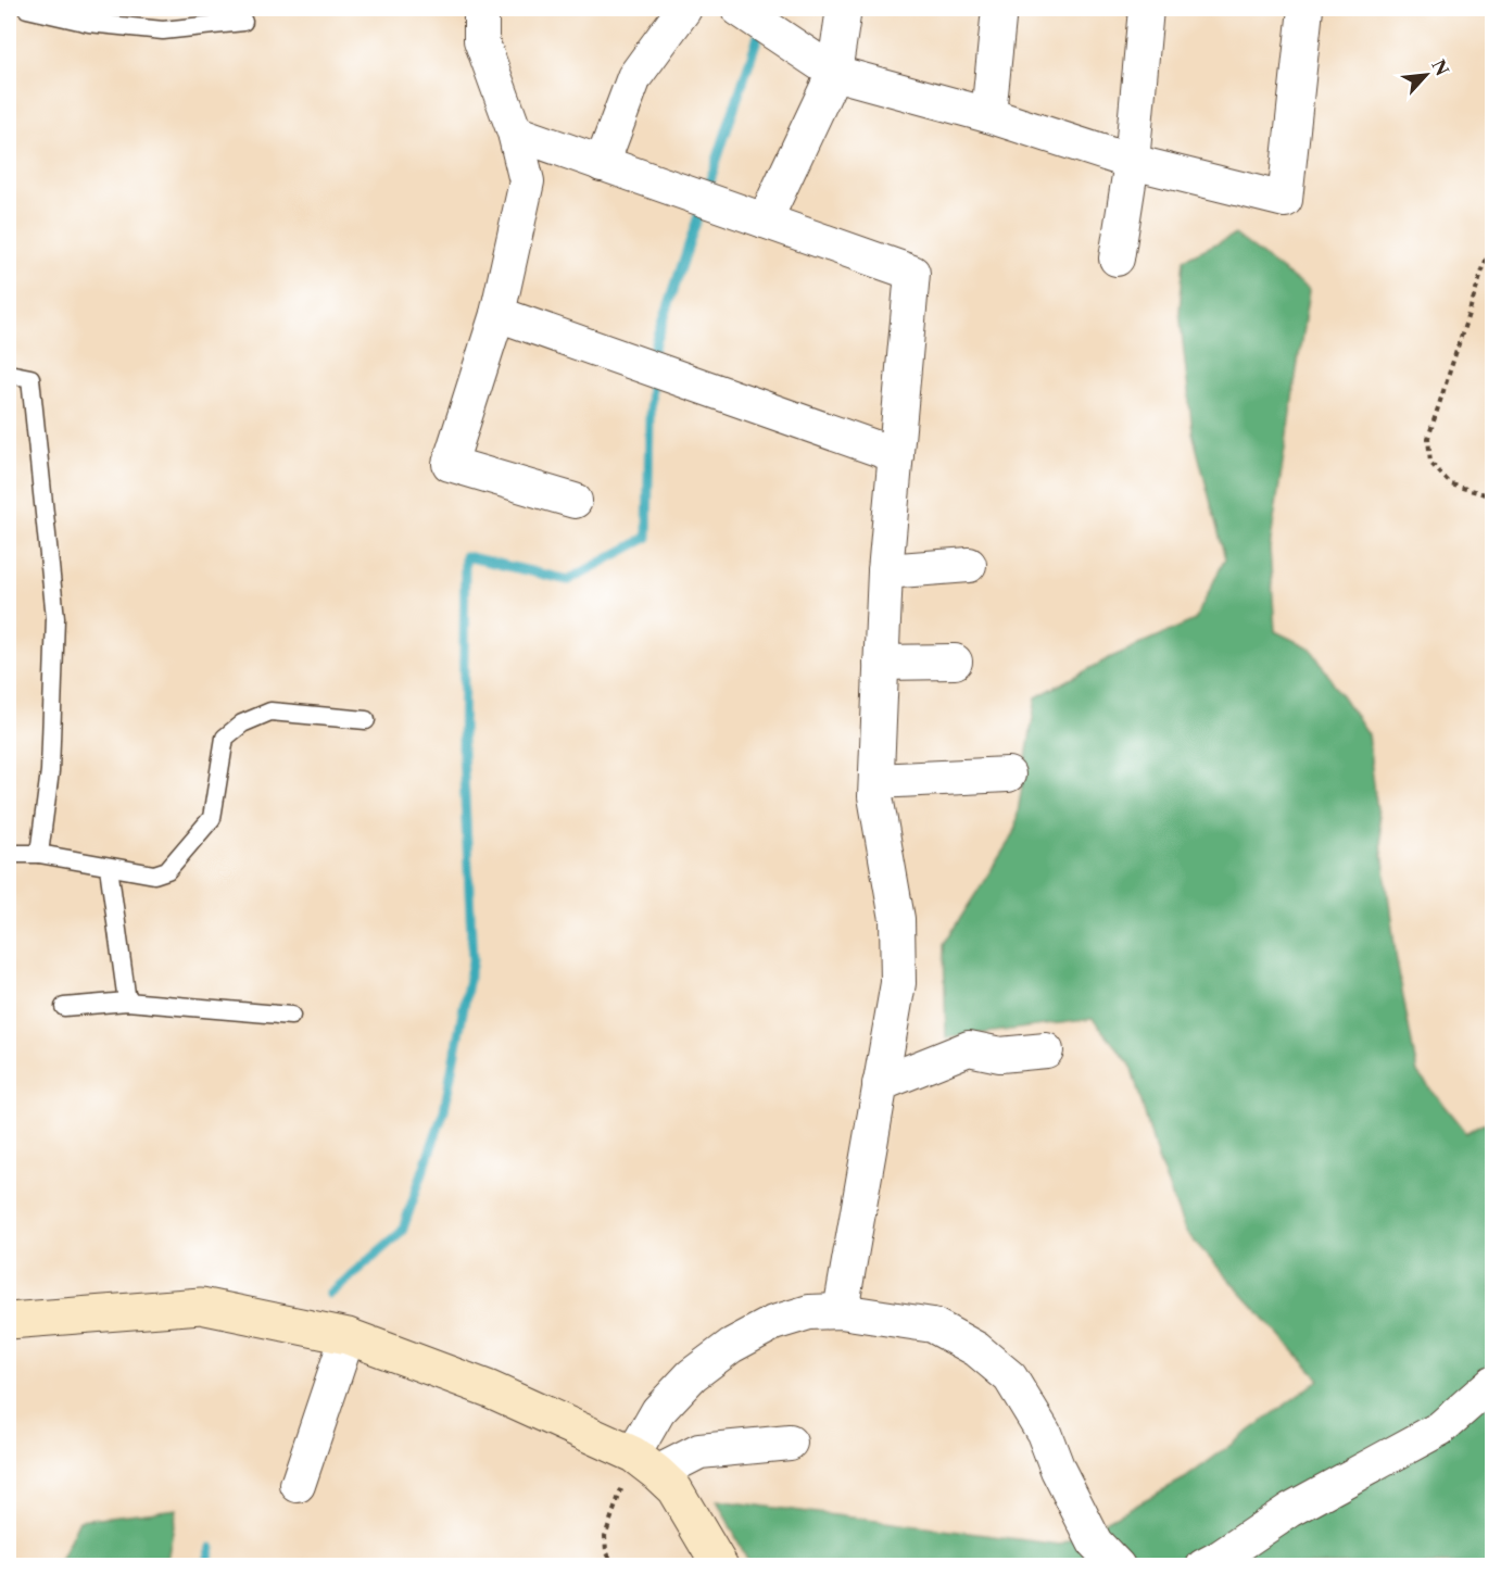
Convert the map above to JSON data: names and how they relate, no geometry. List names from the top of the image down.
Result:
{
  "north": "top right"
}
